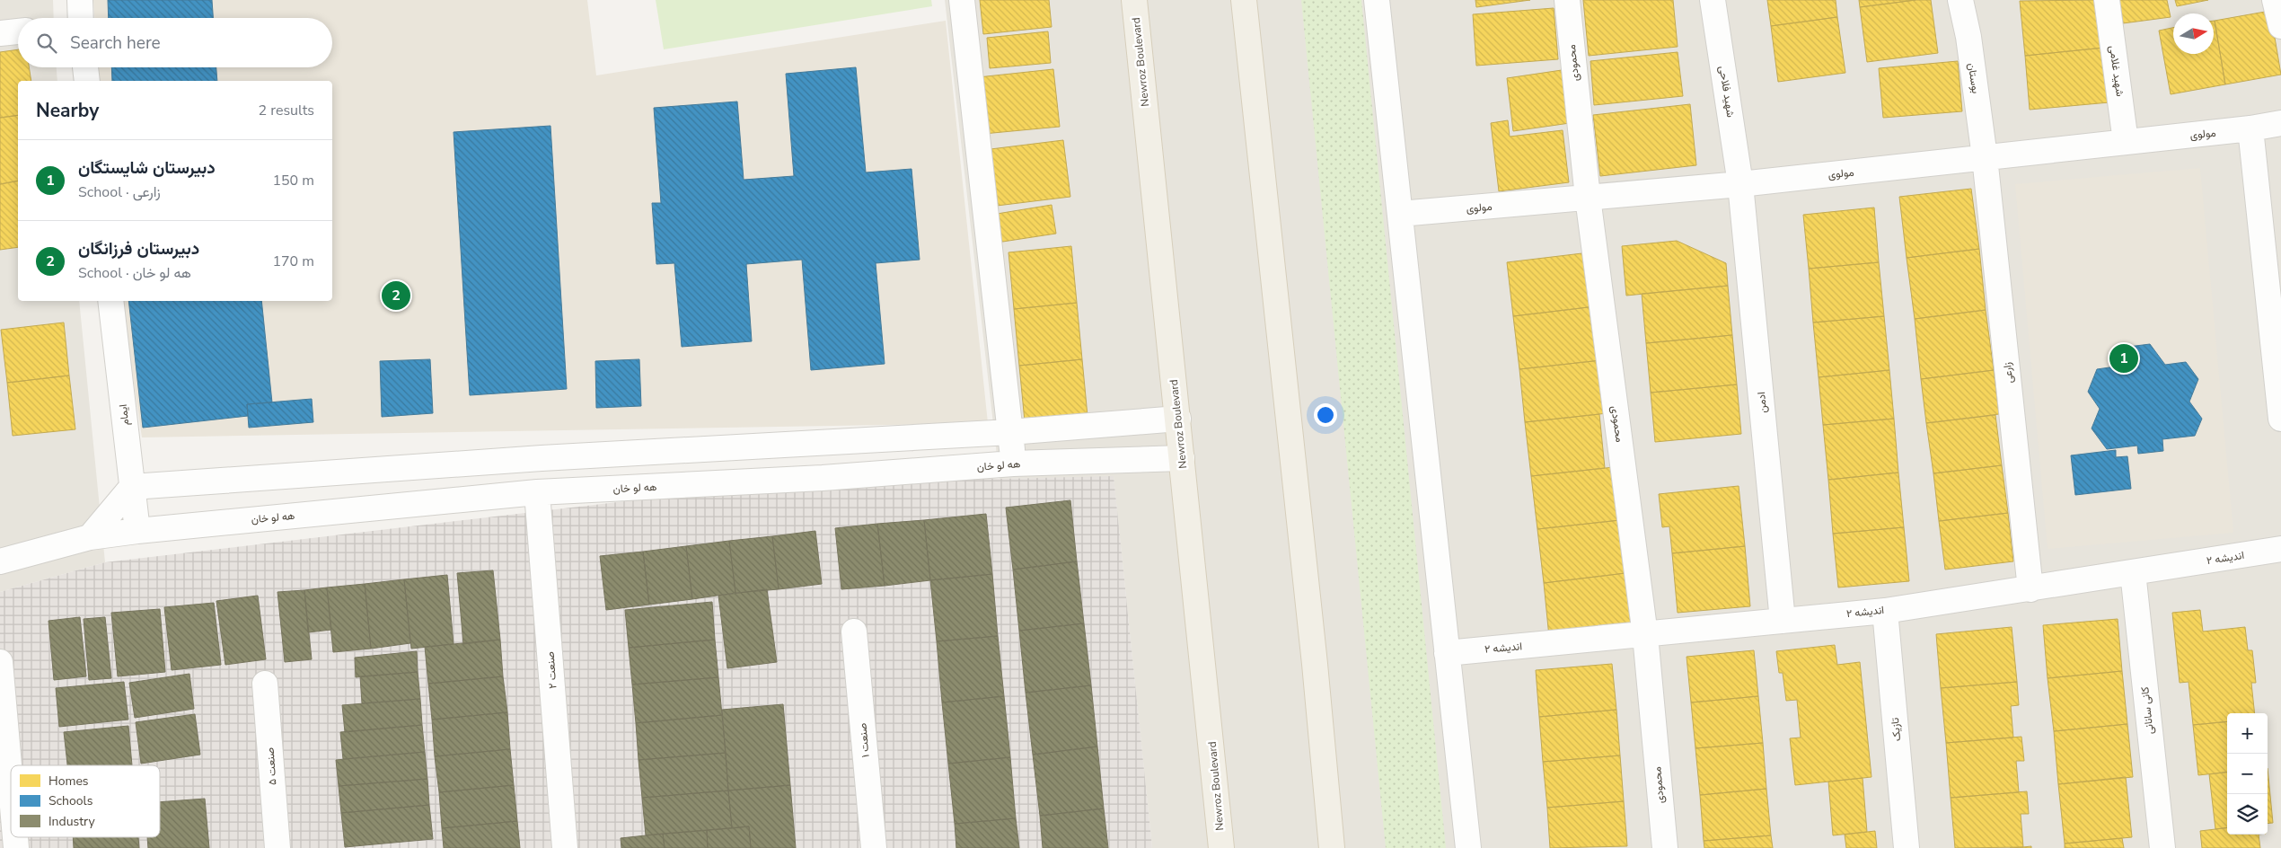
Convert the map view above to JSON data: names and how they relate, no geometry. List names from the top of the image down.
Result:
{
  "streets": {
    "main road": ["Newroz Boulevard"],
    "street": [
      "محمودی",
      "شهید غلامی",
      "بوستان",
      "شهید فلاحی",
      "مولوی",
      "زارعی",
      "ادمن",
      "ایمام",
      "هه لو خان",
      "اندیشه ۲",
      "صنعت ۲",
      "کانی سانانی",
      "تازیک",
      "صنعت ۱",
      "صنعت ۵"
    ]
  },
  "crossings": [
    ["Newroz Boulevard", "هه لو خان"],
    ["محمودی", "مولوی"],
    ["محمودی", "اندیشه ۲"],
    ["شهید غلامی", "مولوی"],
    ["بوستان", "مولوی"],
    ["بوستان", "زارعی"],
    ["شهید فلاحی", "مولوی"],
    ["شهید فلاحی", "ادمن"],
    ["مولوی", "زارعی"],
    ["مولوی", "ادمن"],
    ["زارعی", "اندیشه ۲"],
    ["ادمن", "اندیشه ۲"],
    ["ایمام", "هه لو خان"],
    ["هه لو خان", "صنعت ۲"],
    ["اندیشه ۲", "کانی سانانی"],
    ["اندیشه ۲", "تازیک"]
  ],
  "legend": ["Homes", "Schools", "Industry"],
  "north": "right",
  "page": {
    "search": "Search here",
    "heading": ["Nearby", "2 results"],
    "list": [
      {
        "mark": "1",
        "name": "دبیرستان شایستگان",
        "note": "School · زارعی",
        "value": "150 m"
      },
      {
        "mark": "2",
        "name": "دبیرستان فرزانگان",
        "note": "School · هه لو خان",
        "value": "170 m"
      }
    ],
    "pins": ["2", "1"],
    "map_buttons": ["+", "−"]
  }
}
